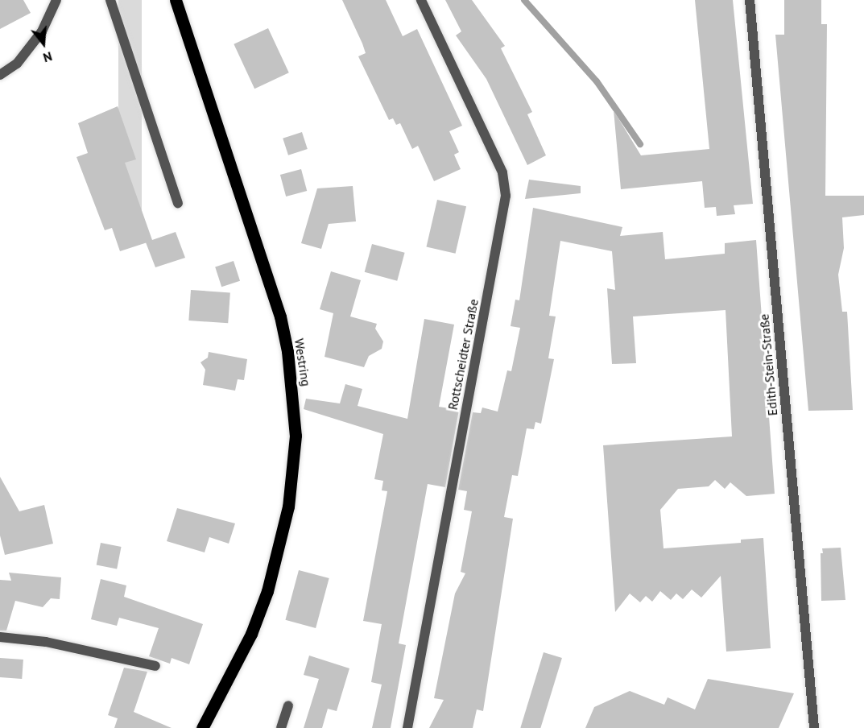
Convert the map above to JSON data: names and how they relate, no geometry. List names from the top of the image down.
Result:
{
  "streets": {
    "main road": ["Westring"],
    "street": ["Rottscheidter Straße", "Edith-Stein-Straße"]
  },
  "north": "bottom"
}
